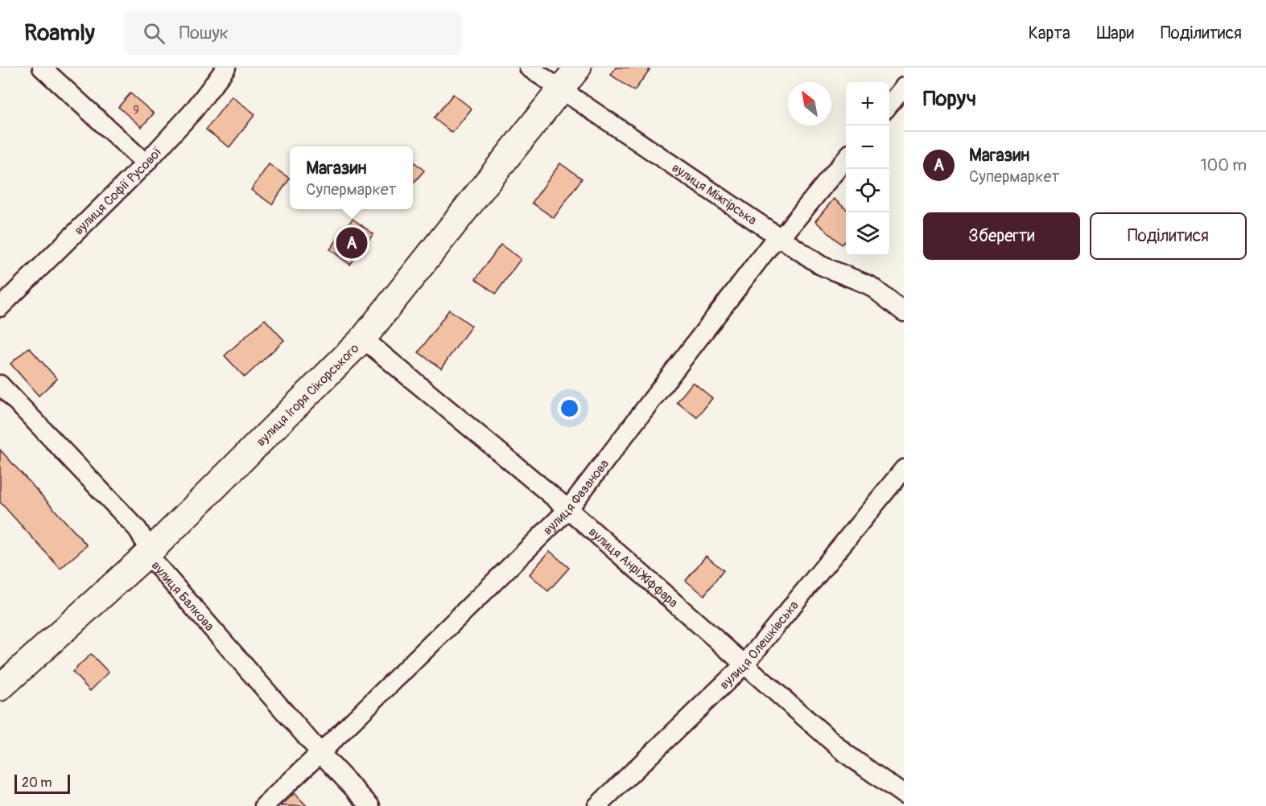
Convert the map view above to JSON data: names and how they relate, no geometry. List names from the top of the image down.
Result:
{
  "streets": {
    "main road": ["вулиця Ігоря Сікорського"],
    "street": [
      "вулиця Софії Русової",
      "вулиця Міжгірська",
      "вулиця Фазанова",
      "вулиця Анрі Жіффара",
      "вулиця Балкова",
      "вулиця Олешківська"
    ]
  },
  "crossings": [
    ["вулиця Міжгірська", "вулиця Ігоря Сікорського"],
    ["вулиця Міжгірська", "вулиця Фазанова"],
    ["вулиця Ігоря Сікорського", "вулиця Анрі Жіффара"],
    ["вулиця Ігоря Сікорського", "вулиця Балкова"],
    ["вулиця Фазанова", "вулиця Анрі Жіффара"],
    ["вулиця Фазанова", "вулиця Балкова"],
    ["вулиця Анрі Жіффара", "вулиця Олешківська"]
  ],
  "house_numbers": ["9"],
  "scale_bar": "20 m",
  "north": "top left",
  "page": {
    "header": "Roamly",
    "search": "Пошук",
    "nav": ["Карта", "Шари", "Поділитися"],
    "heading": "Поруч",
    "map_buttons": ["+", "−"],
    "list": [
      {
        "mark": "A",
        "name": "Магазин",
        "note": "Супермаркет",
        "value": "100 m"
      }
    ],
    "popup": ["Магазин", "Супермаркет"],
    "buttons": ["Зберегти", "Поділитися"],
    "pins": "A",
    "scale": "20 m"
  }
}
